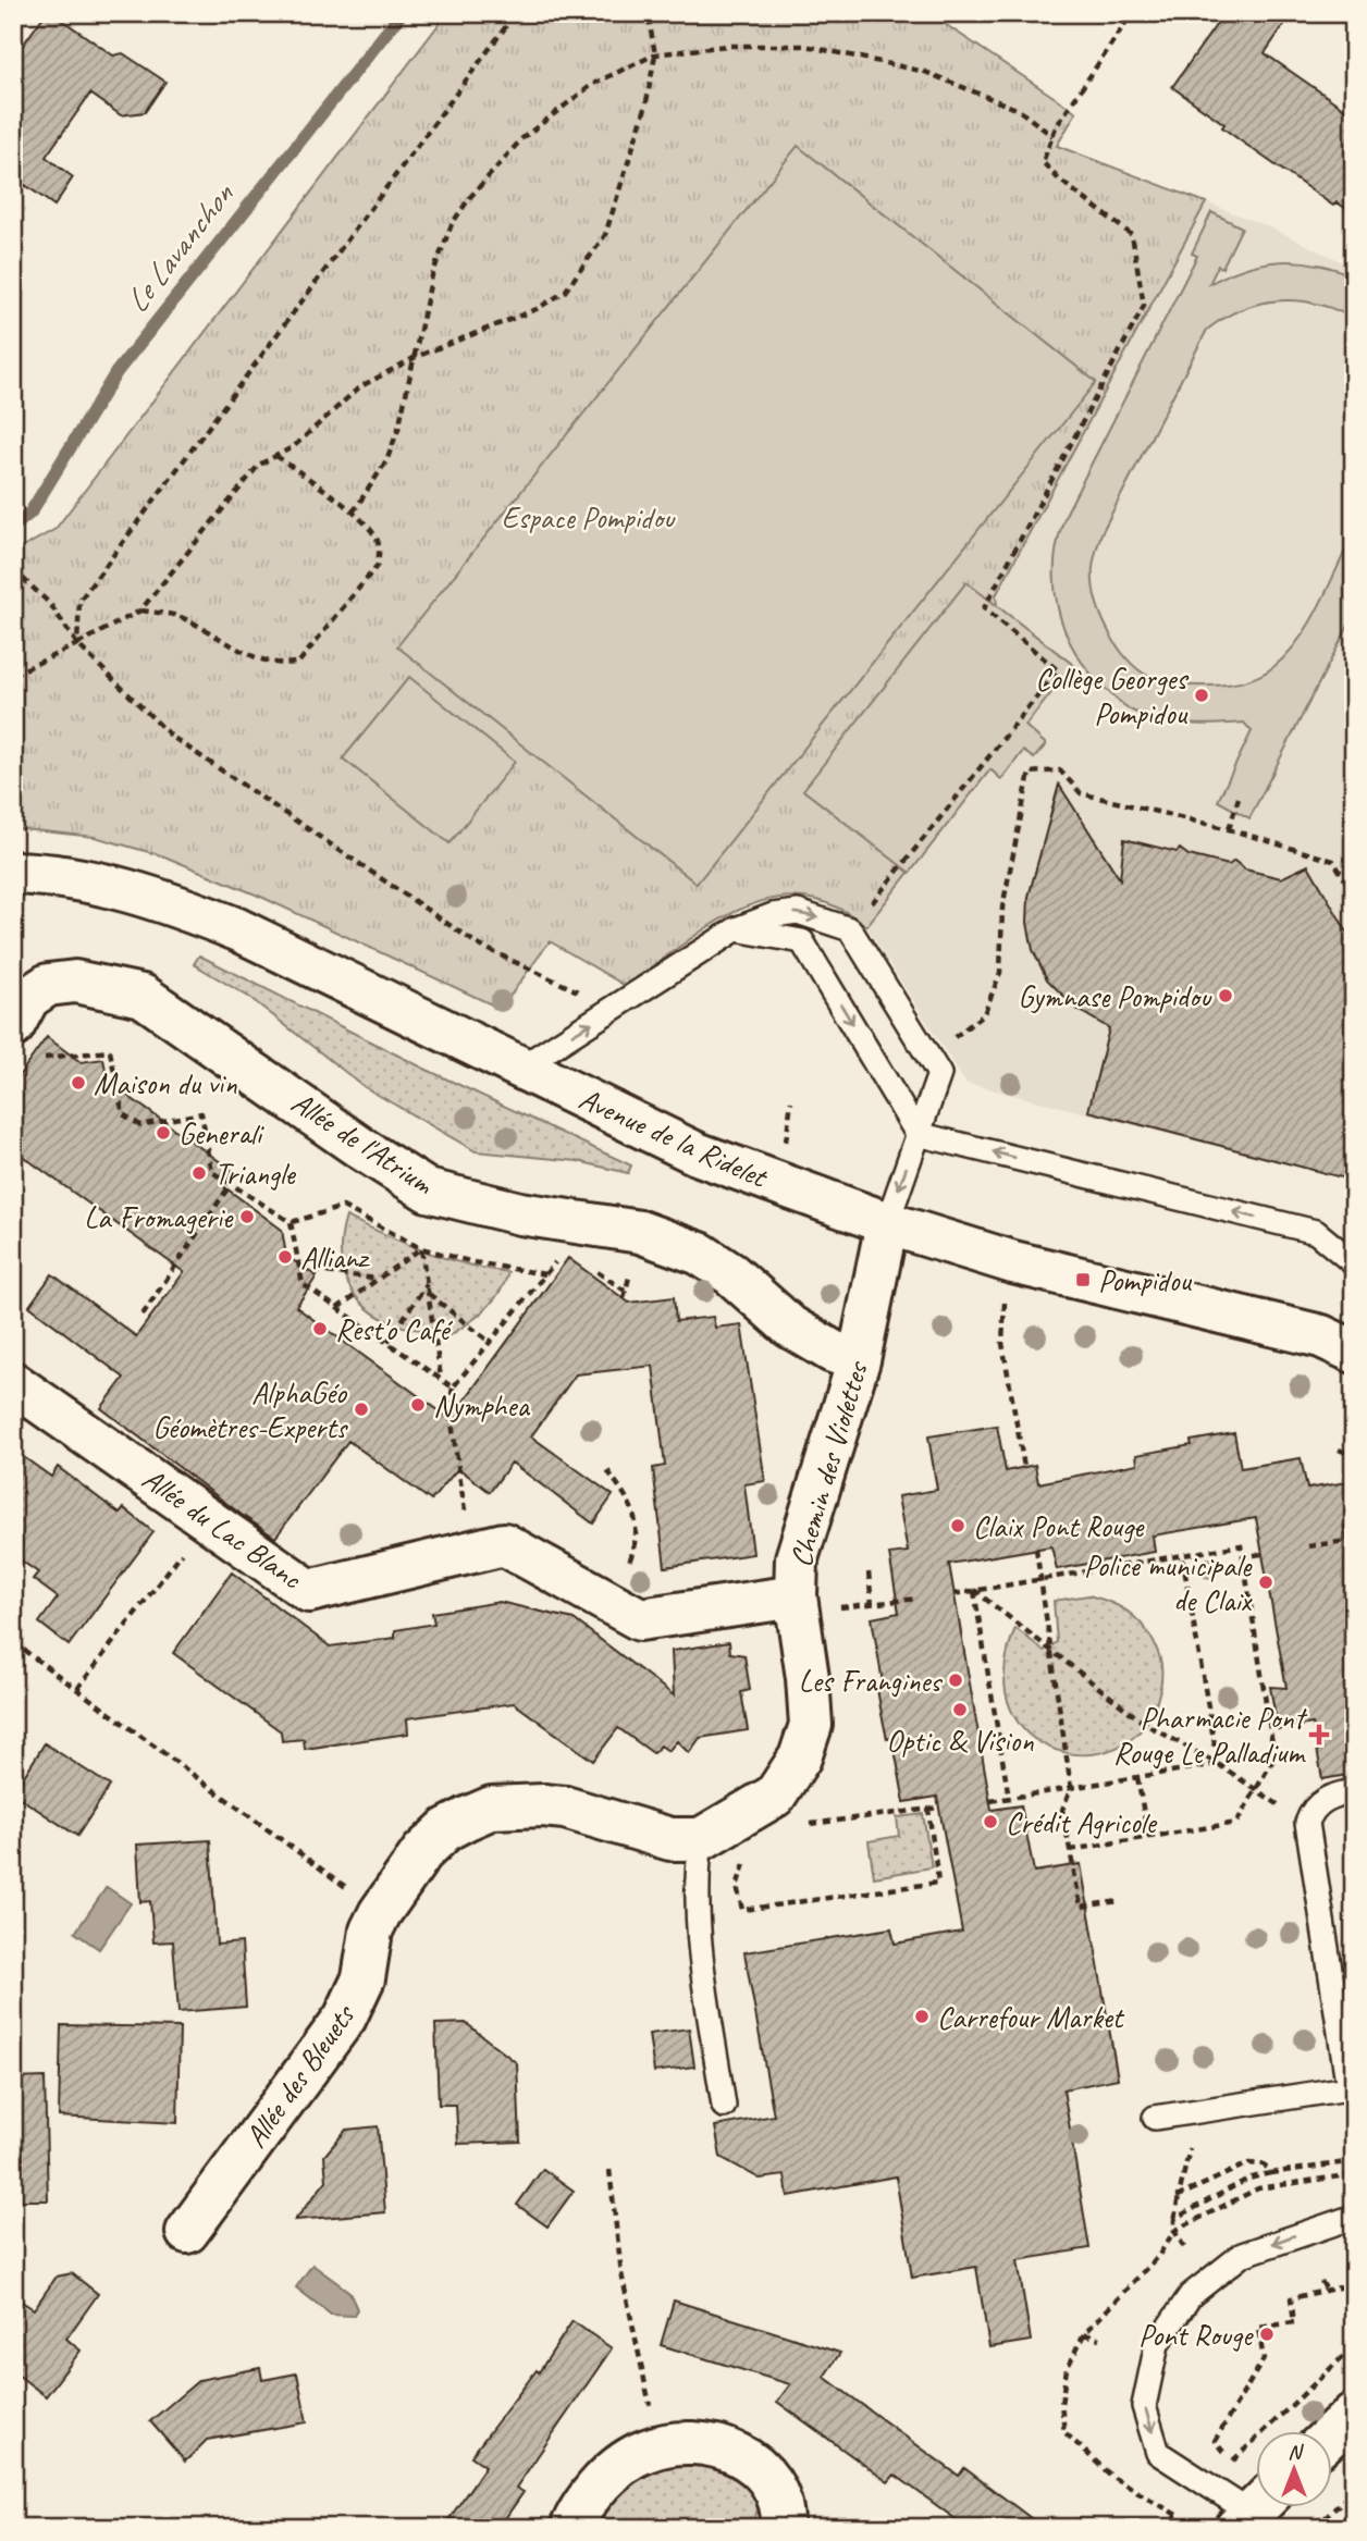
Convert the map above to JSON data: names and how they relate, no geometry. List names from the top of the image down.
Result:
{
  "streets": {
    "street": [
      "Avenue de la Ridelet",
      "Allée de l'Atrium",
      "Chemin des Violettes",
      "Allée du Lac Blanc",
      "Allée des Bleuets"
    ]
  },
  "crossings": [
    ["Avenue de la Ridelet", "Chemin des Violettes"],
    ["Allée de l'Atrium", "Chemin des Violettes"],
    ["Chemin des Violettes", "Allée du Lac Blanc"],
    ["Chemin des Violettes", "Allée des Bleuets"]
  ],
  "water": ["Le Lavanchon"],
  "parks": ["Espace Pompidou"],
  "places": {
    "other": [
      "Collège Georges Pompidou",
      "Gymnase Pompidou",
      "Maison du vin",
      "Generali",
      "Triangle",
      "La Fromagerie",
      "Allianz",
      "Rest'o Café",
      "Nymphea",
      "AlphaGéo Géomètres-Experts",
      "Claix Pont Rouge",
      "Police municipale de Claix",
      "Les Frangines",
      "Optic & Vision",
      "Crédit Agricole",
      "Carrefour Market",
      "Pont Rouge"
    ],
    "transit": ["Pompidou"],
    "health": ["Pharmacie Pont Rouge Le Palladium"]
  },
  "north": "top"
}
